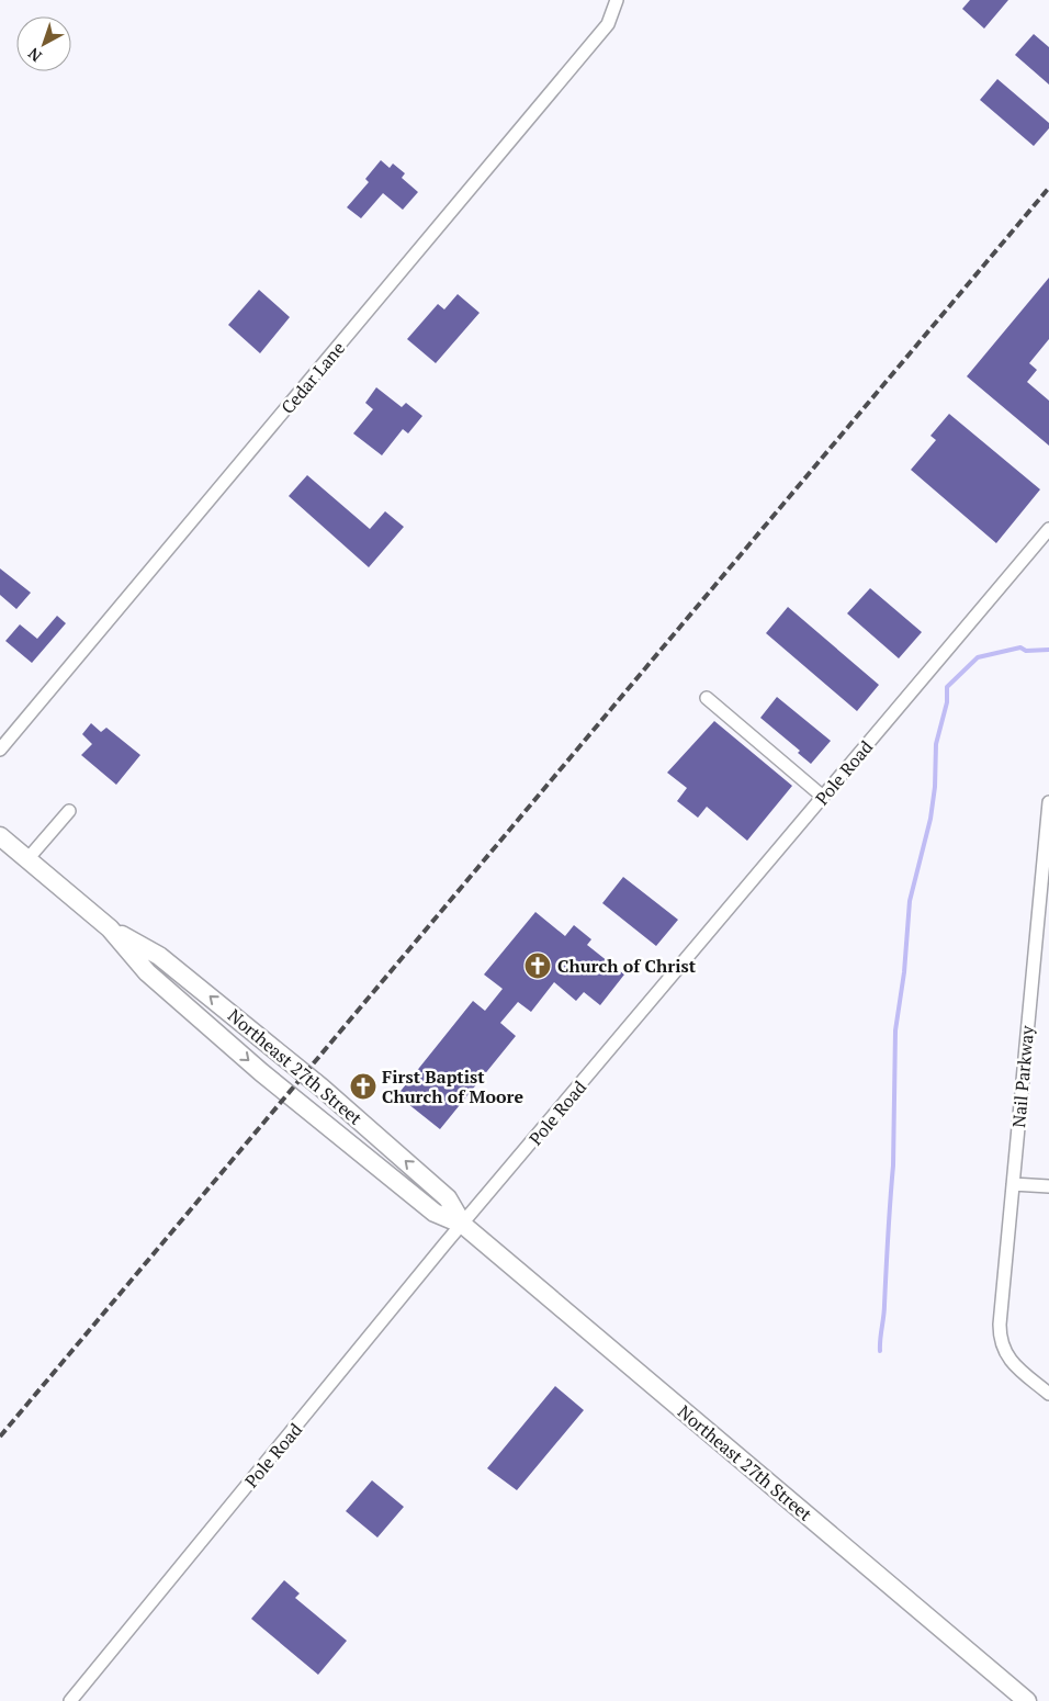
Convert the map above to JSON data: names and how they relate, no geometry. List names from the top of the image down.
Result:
{
  "streets": {
    "main road": ["Northeast 27th Street"],
    "street": ["Cedar Lane", "Pole Road", "Nail Parkway"]
  },
  "crossings": [
    ["Pole Road", "Northeast 27th Street"]
  ],
  "places": {
    "church": ["Church of Christ", "First Baptist Church of Moore"]
  },
  "north": "bottom left"
}
